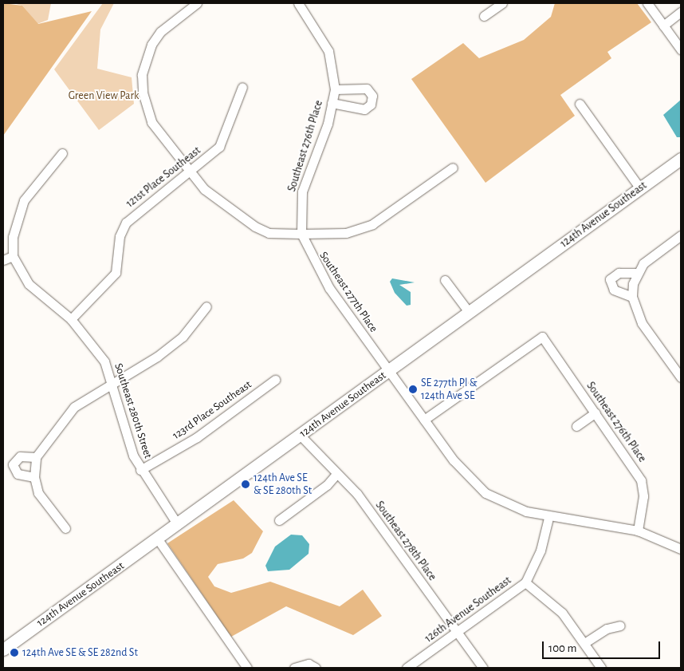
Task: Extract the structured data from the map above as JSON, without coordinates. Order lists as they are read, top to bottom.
{
  "streets": {
    "street": [
      "Southeast 276th Place",
      "121st Place Southeast",
      "124th Avenue Southeast",
      "Southeast 277th Place",
      "123rd Place Southeast",
      "Southeast 280th Street",
      "Southeast 278th Place",
      "126th Avenue Southeast"
    ]
  },
  "crossings": [
    ["Southeast 276th Place", "Southeast 277th Place"],
    ["121st Place Southeast", "Southeast 280th Street"],
    ["124th Avenue Southeast", "Southeast 277th Place"],
    ["124th Avenue Southeast", "Southeast 280th Street"],
    ["124th Avenue Southeast", "Southeast 278th Place"],
    ["Southeast 277th Place", "126th Avenue Southeast"],
    ["123rd Place Southeast", "Southeast 280th Street"],
    ["Southeast 278th Place", "126th Avenue Southeast"]
  ],
  "parks": ["Green View Park"],
  "places": ["SE 277th Pl & 124th Ave SE", "124th Ave SE & SE 280th St", "124th Ave SE & SE 282nd St"],
  "scale_bar": "100 m"
}
